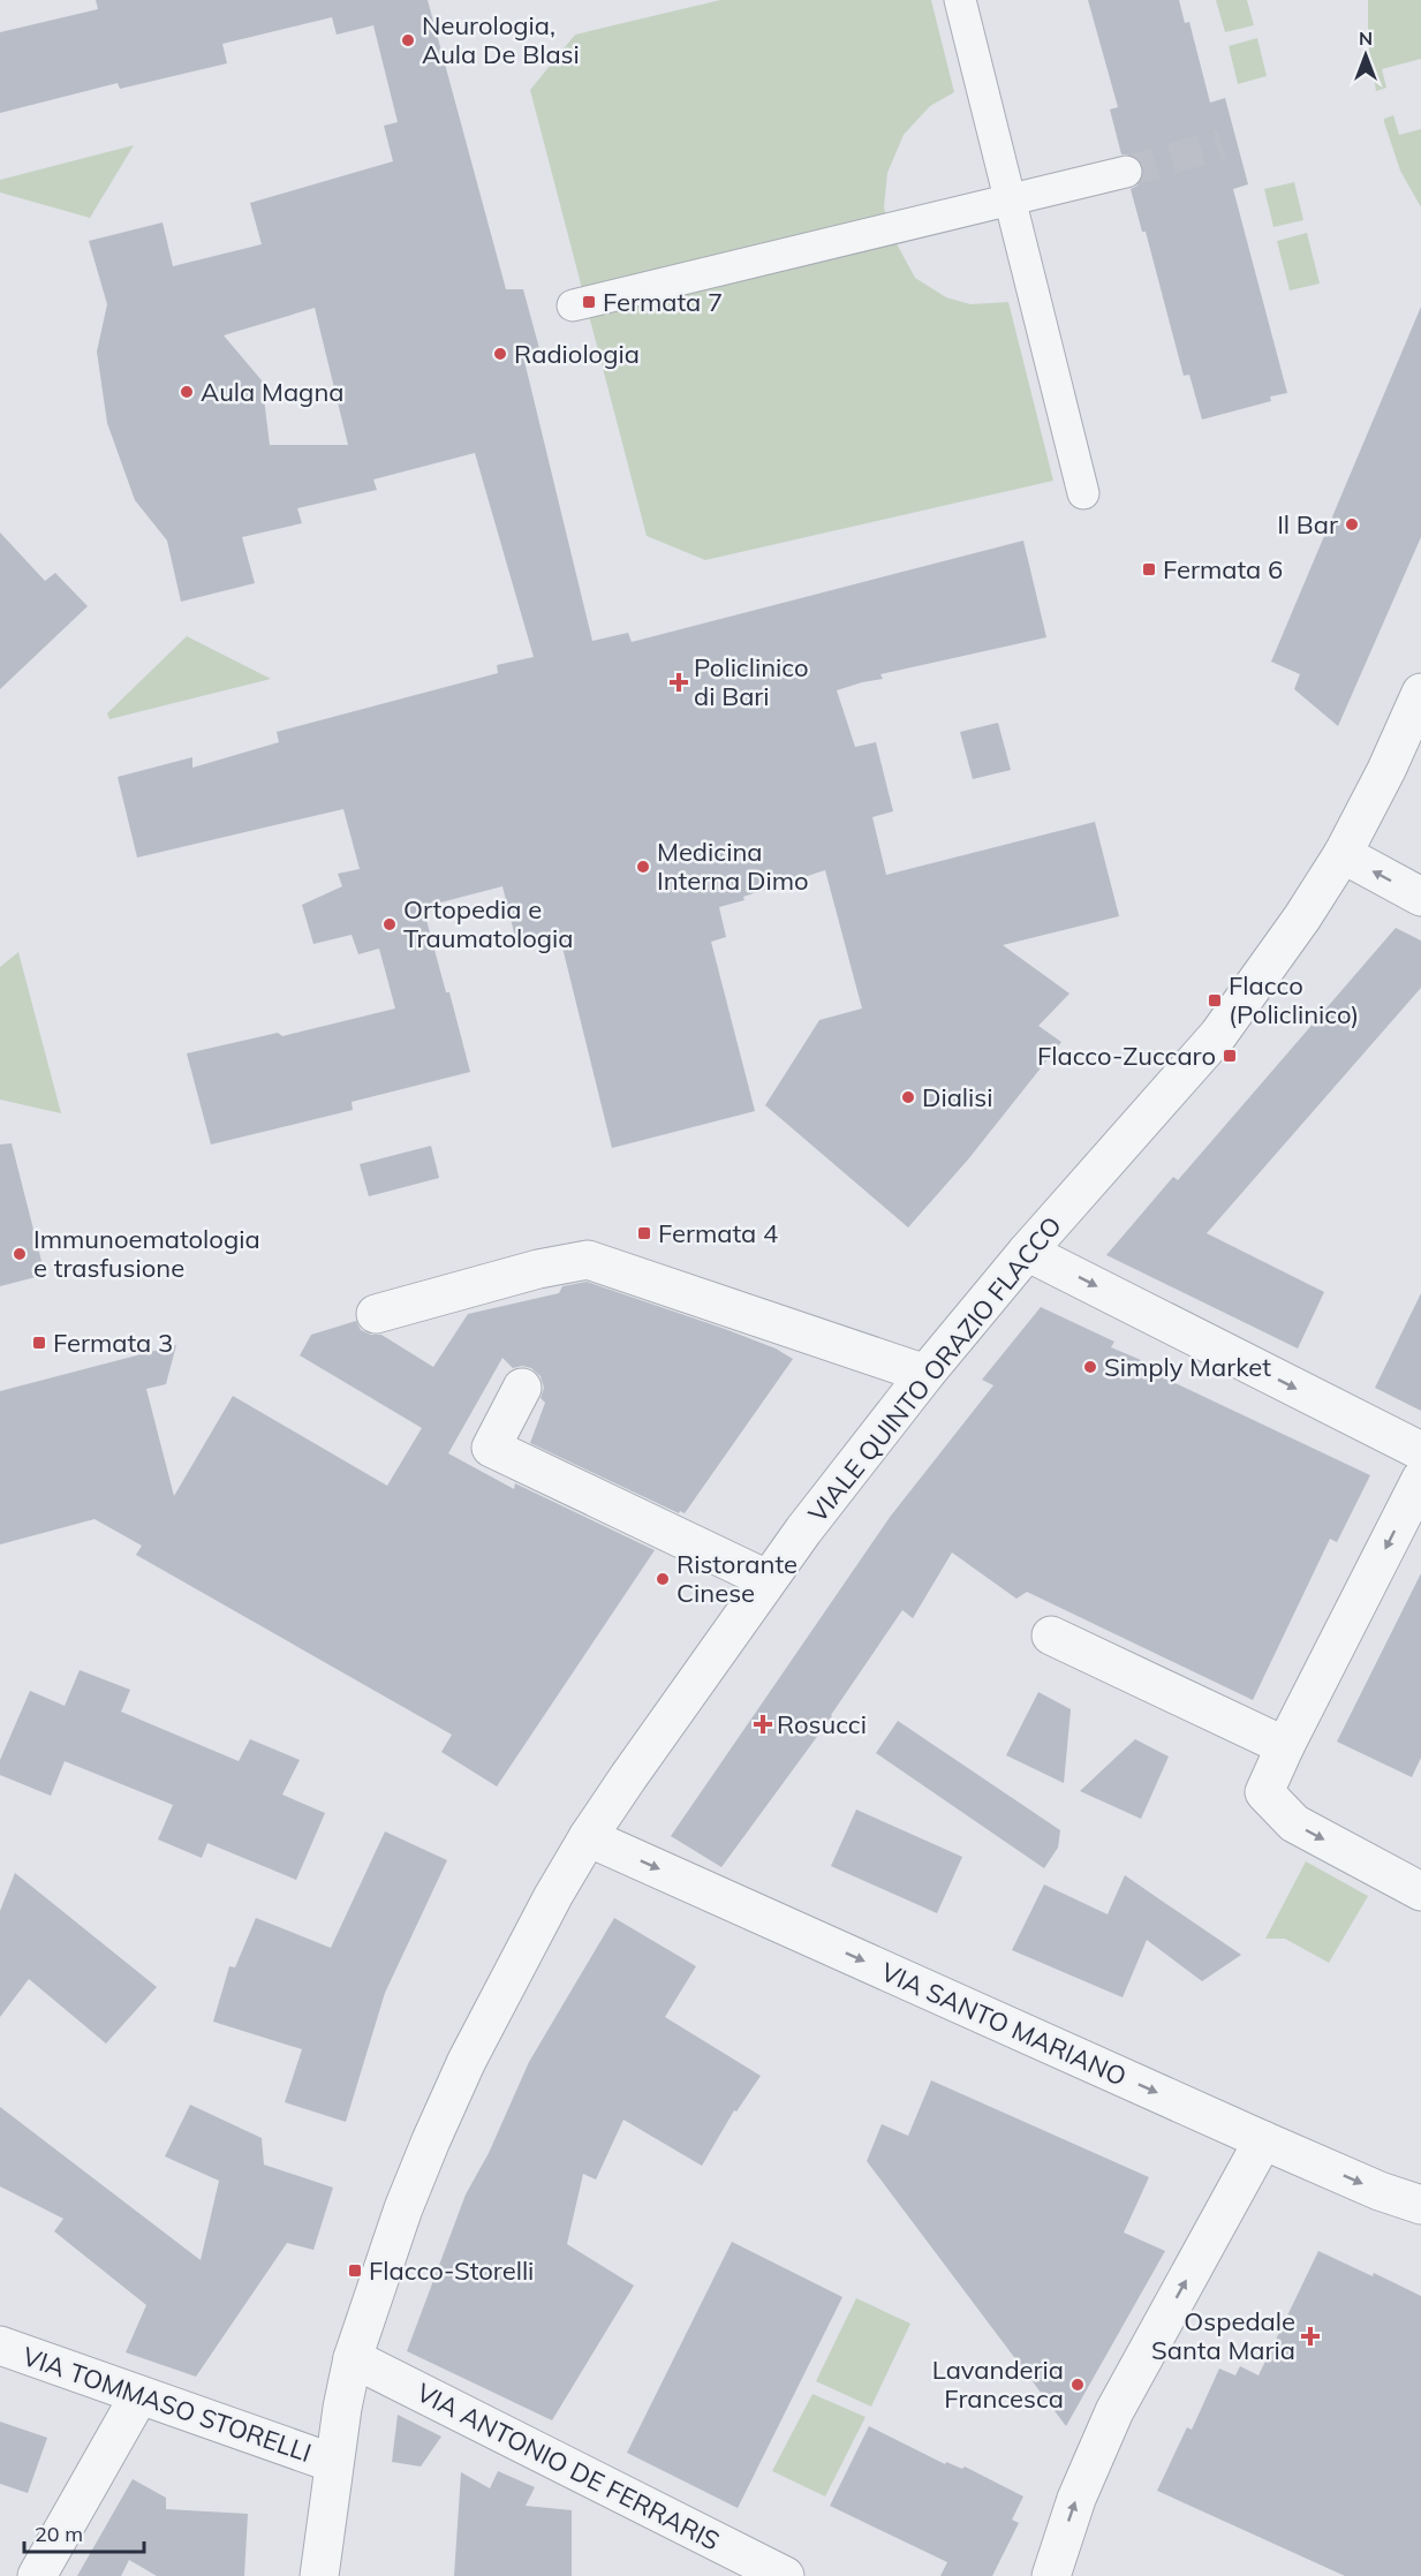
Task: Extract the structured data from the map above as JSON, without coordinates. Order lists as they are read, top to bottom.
{
  "streets": {
    "street": [
      "VIALE QUINTO ORAZIO FLACCO",
      "VIA SANTO MARIANO",
      "VIA TOMMASO STORELLI",
      "VIA ANTONIO DE FERRARIS"
    ]
  },
  "crossings": [
    ["VIALE QUINTO ORAZIO FLACCO", "VIA SANTO MARIANO"],
    ["VIALE QUINTO ORAZIO FLACCO", "VIA TOMMASO STORELLI"],
    ["VIALE QUINTO ORAZIO FLACCO", "VIA ANTONIO DE FERRARIS"]
  ],
  "one_way": ["VIA SANTO MARIANO"],
  "places": {
    "other": [
      "Neurologia, Aula De Blasi",
      "Radiologia",
      "Aula Magna",
      "Il Bar",
      "Medicina Interna Dimo",
      "Ortopedia e Traumatologia",
      "Dialisi",
      "Immunoematologia e trasfusione",
      "Simply Market",
      "Ristorante Cinese",
      "Lavanderia Francesca"
    ],
    "transit": [
      "Fermata 7",
      "Fermata 6",
      "Flacco (Policlinico)",
      "Flacco-Zuccaro",
      "Fermata 4",
      "Fermata 3",
      "Flacco-Storelli"
    ],
    "health": ["Policlinico di Bari", "Rosucci", "Ospedale Santa Maria"]
  },
  "scale_bar": "20 m",
  "north": "top"
}
